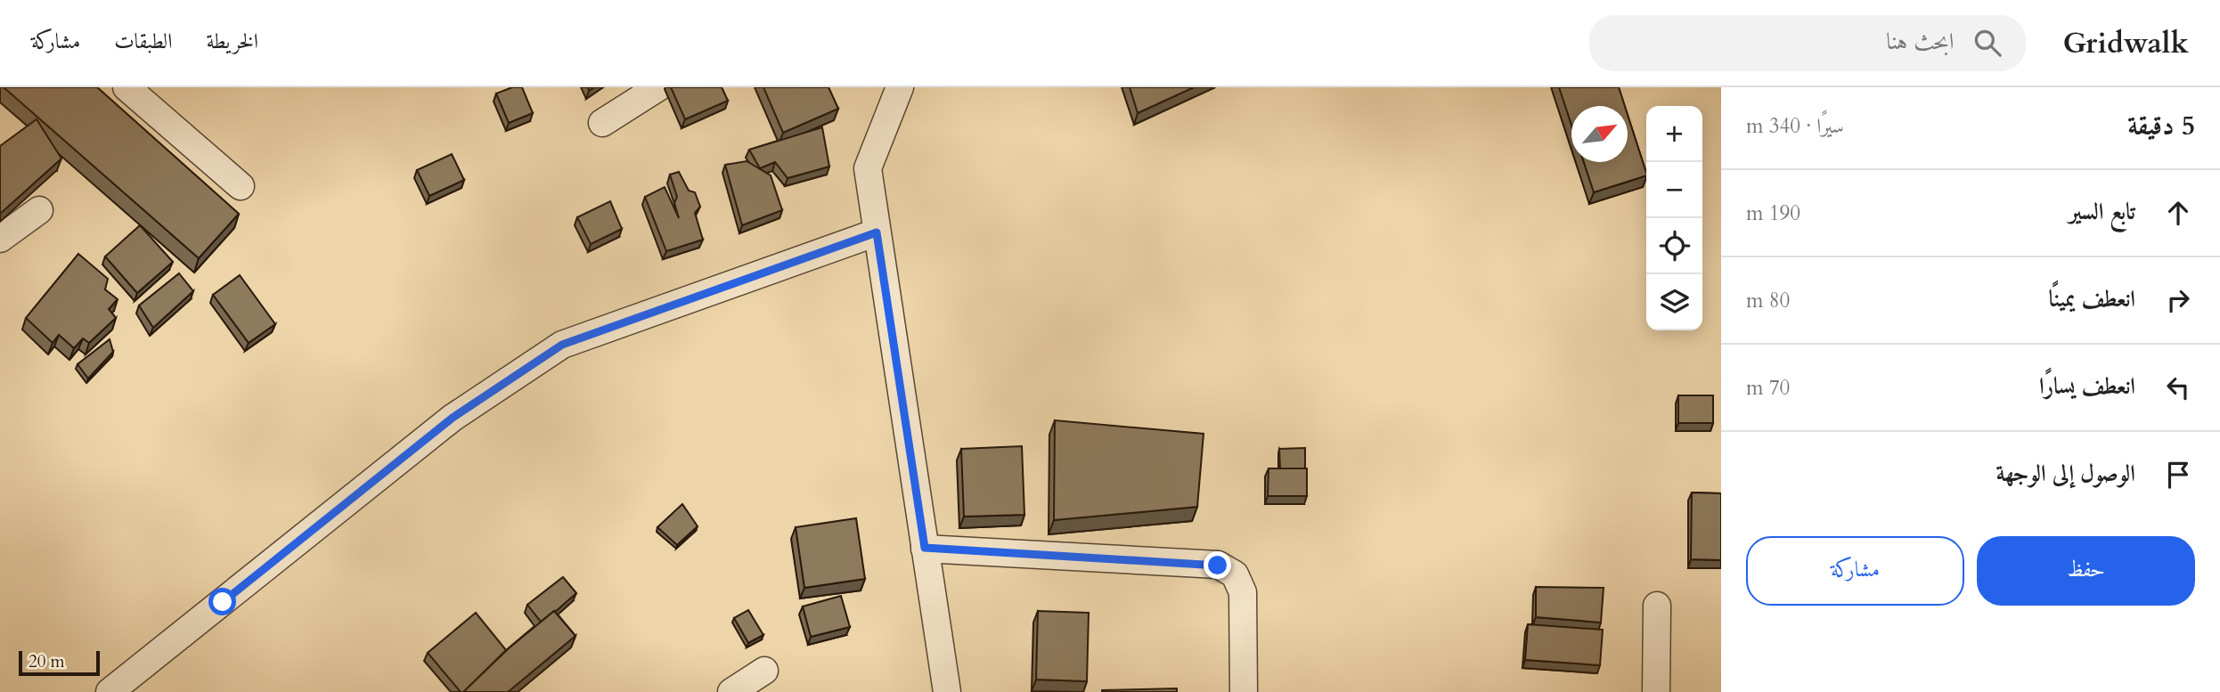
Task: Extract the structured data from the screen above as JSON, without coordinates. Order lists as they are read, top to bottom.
{
  "scale_bar": "20 m",
  "north": "top right",
  "page": {
    "header": "Gridwalk",
    "search": "ابحث هنا",
    "nav": ["الخريطة", "الطبقات", "مشاركة"],
    "heading": ["5 دقيقة", "سيرًا · 340 m"],
    "map_buttons": ["+", "−"],
    "list": [
      ["تابع السير", "190 m"],
      ["انعطف يمينًا", "80 m"],
      ["انعطف يسارًا", "70 m"],
      "الوصول إلى الوجهة"
    ],
    "buttons": ["حفظ", "مشاركة"],
    "scale": "20 m"
  }
}
